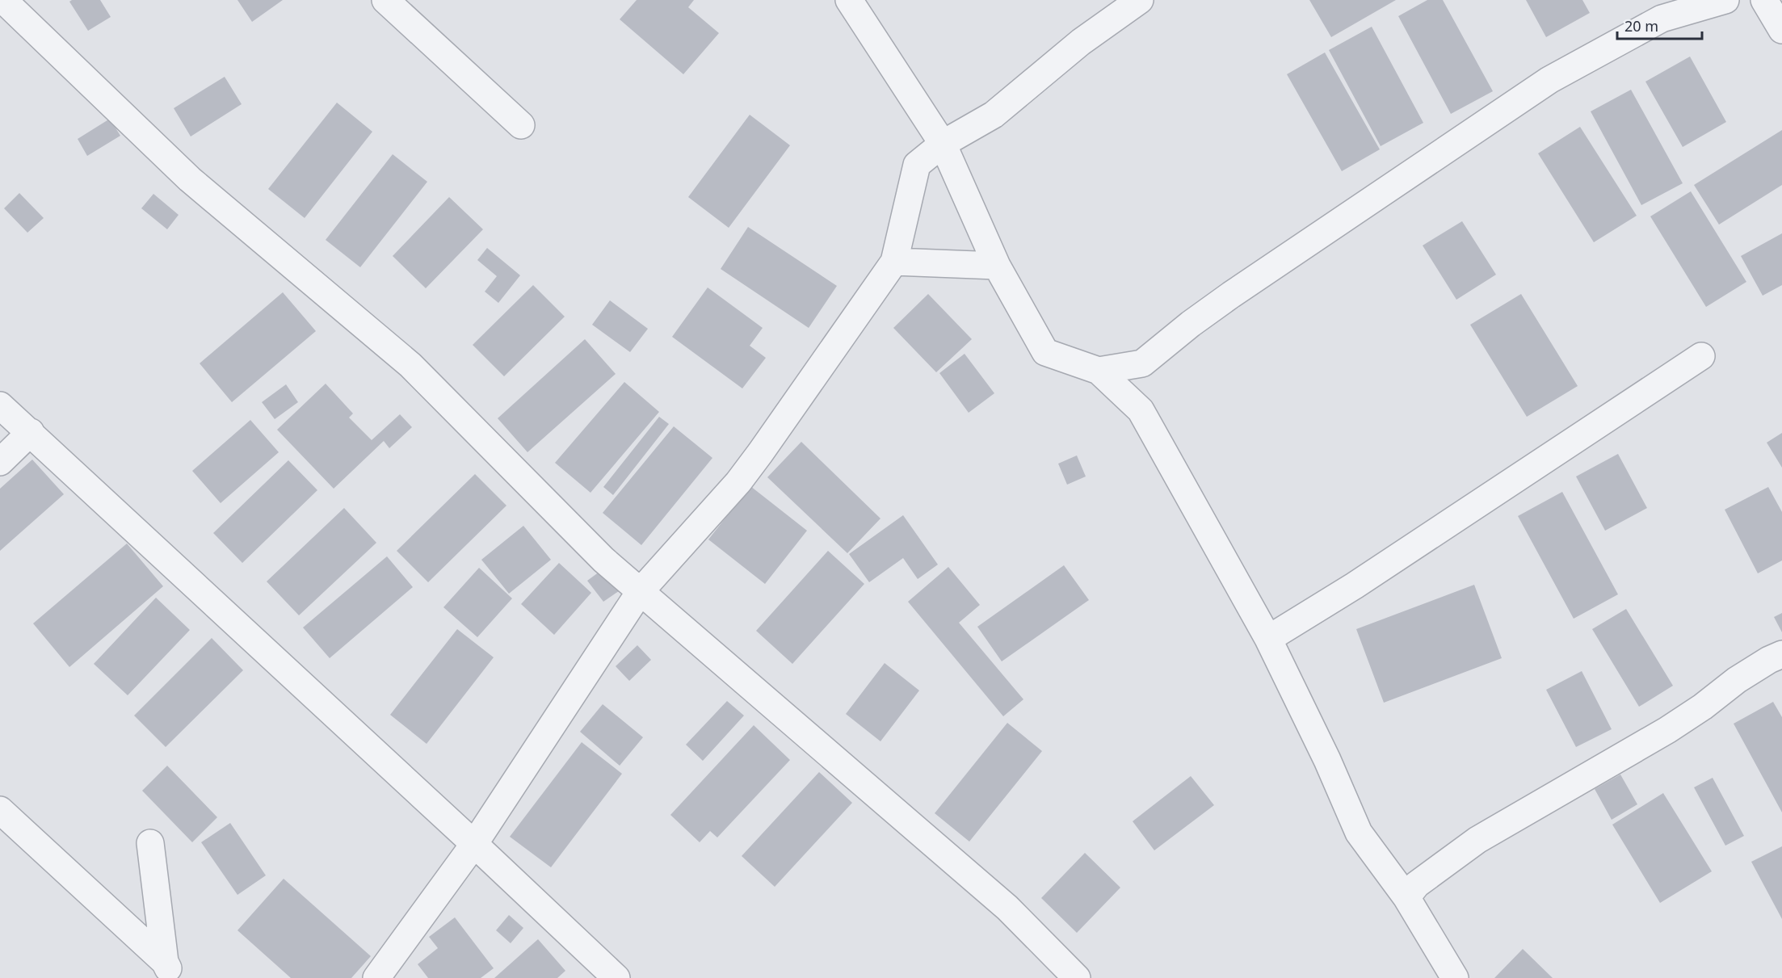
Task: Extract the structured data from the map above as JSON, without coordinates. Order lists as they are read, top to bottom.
{
  "scale_bar": "20 m"
}
